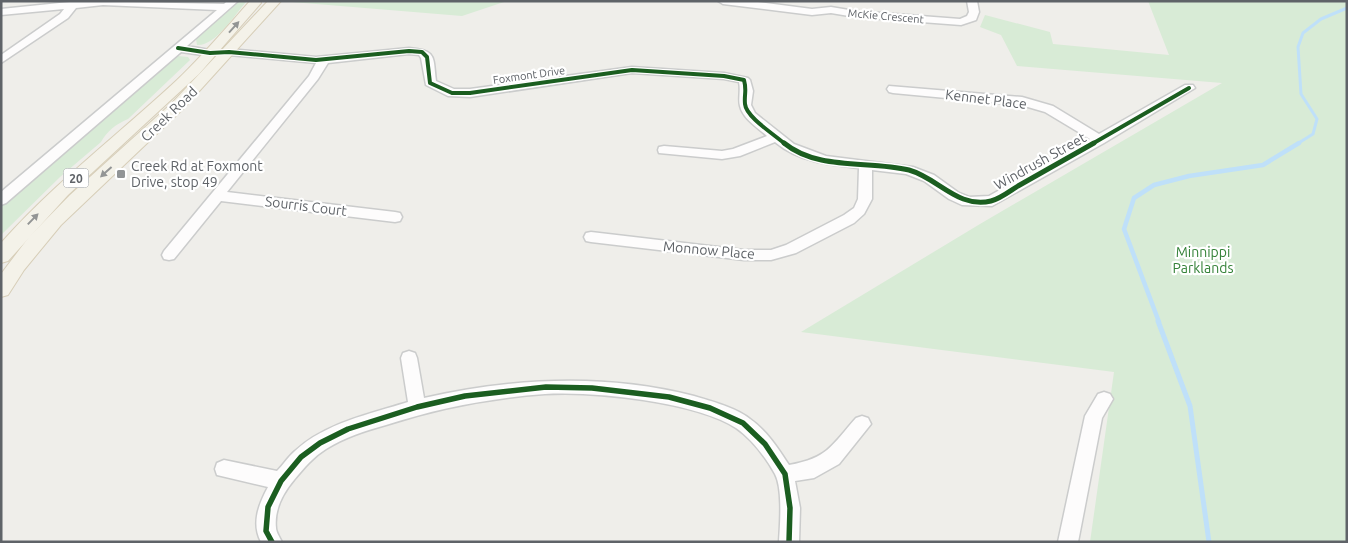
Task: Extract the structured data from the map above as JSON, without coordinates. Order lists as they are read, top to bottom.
{
  "streets": {
    "main road": ["Creek Road", "20"],
    "street": [
      "McKie Crescent",
      "Foxmont Drive",
      "Kennet Place",
      "Windrush Street",
      "Sourris Court",
      "Monnow Place"
    ]
  },
  "crossings": [
    ["Foxmont Drive", "Creek Road"],
    ["Foxmont Drive", "Windrush Street"],
    ["Foxmont Drive", "Monnow Place"],
    ["Kennet Place", "Windrush Street"],
    ["Windrush Street", "Monnow Place"]
  ],
  "parks": ["Minnippi Parklands"],
  "places": {
    "transit": ["Creek Rd at Foxmont Drive, stop 49"]
  }
}
